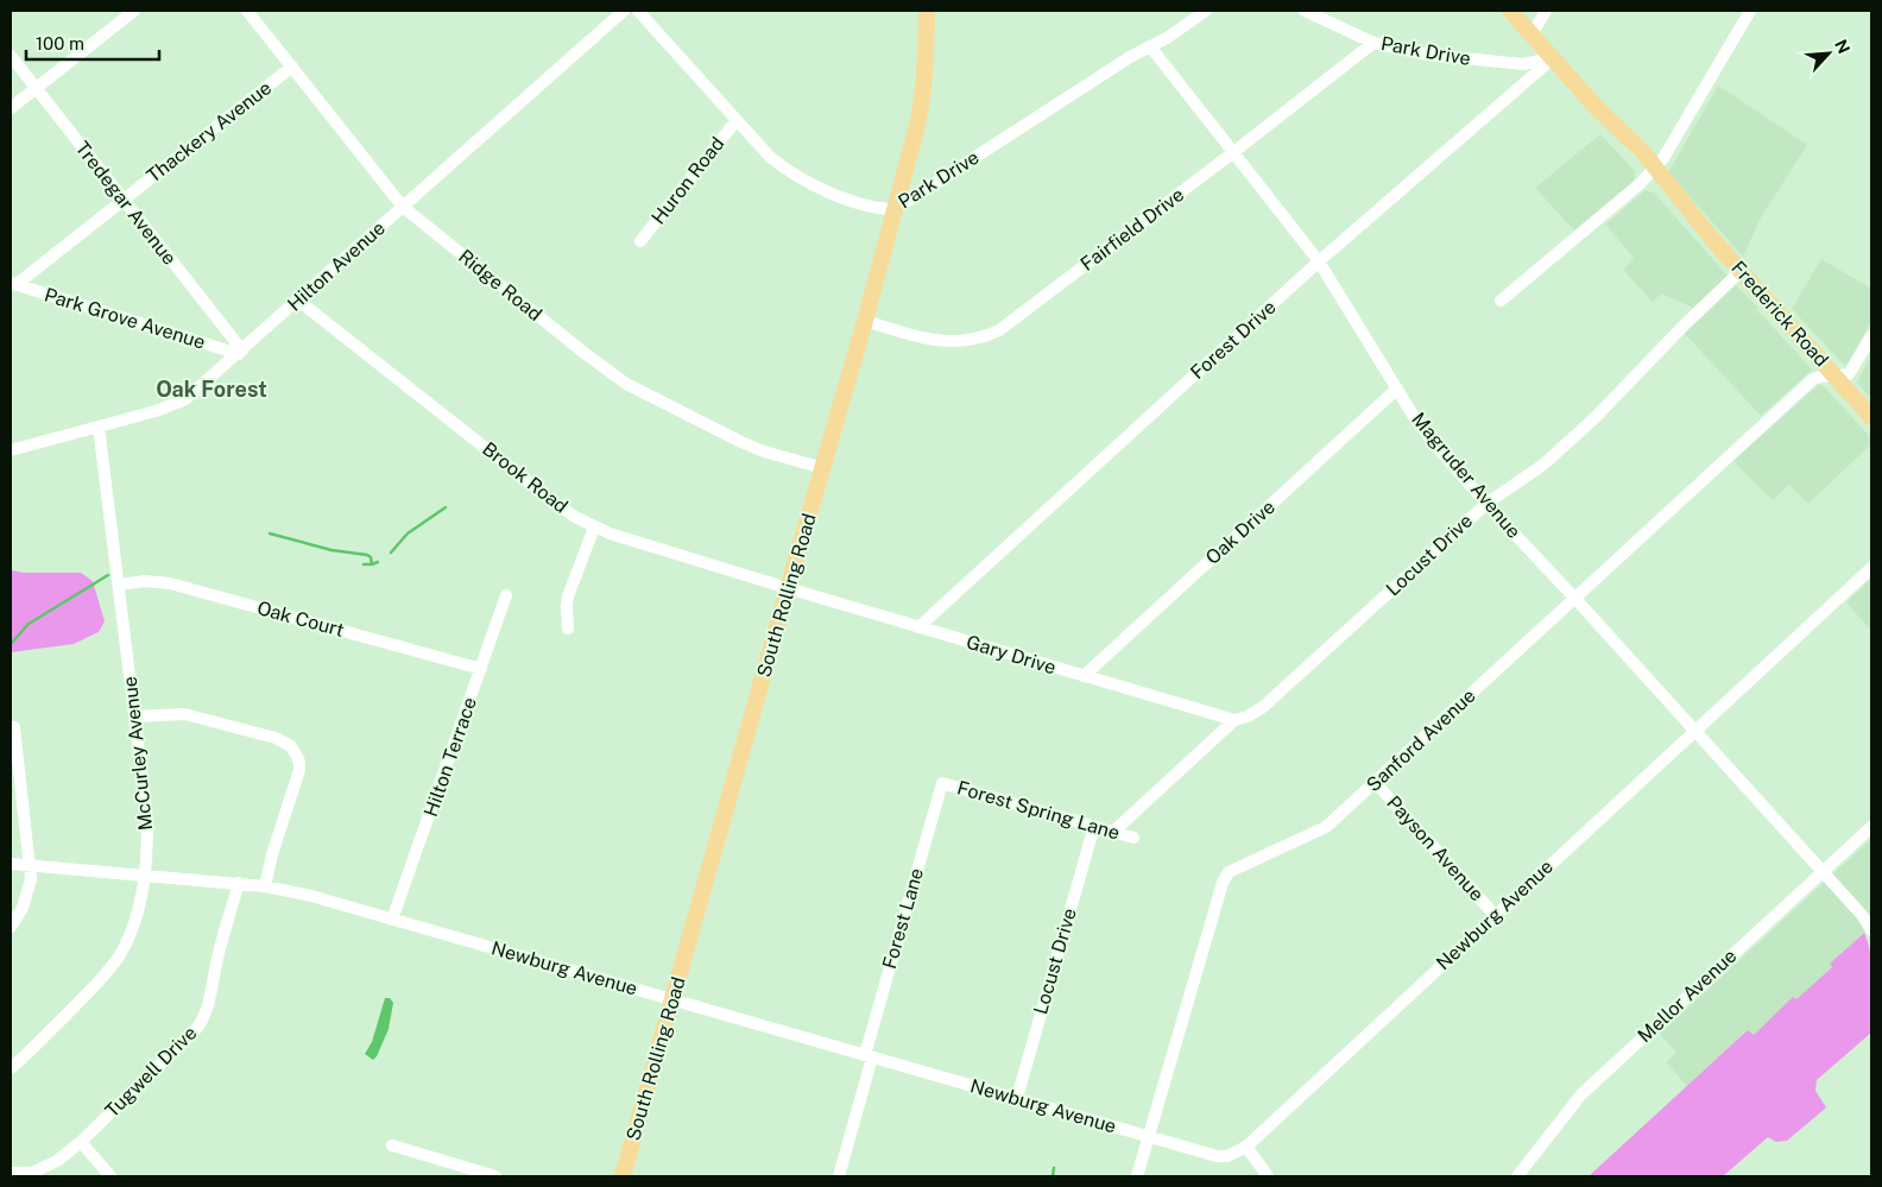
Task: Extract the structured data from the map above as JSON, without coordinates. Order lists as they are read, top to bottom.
{
  "streets": {
    "main road": ["Frederick Road", "South Rolling Road"],
    "street": [
      "Park Drive",
      "Thackery Avenue",
      "Huron Road",
      "Tredegar Avenue",
      "Fairfield Drive",
      "Hilton Avenue",
      "Ridge Road",
      "Park Grove Avenue",
      "Forest Drive",
      "Magruder Avenue",
      "Brook Road",
      "Oak Drive",
      "Locust Drive",
      "Oak Court",
      "Gary Drive",
      "Sanford Avenue",
      "McCurley Avenue",
      "Hilton Terrace",
      "Forest Spring Lane",
      "Payson Avenue",
      "Newburg Avenue",
      "Forest Lane",
      "Mellor Avenue",
      "Tugwell Drive"
    ]
  },
  "crossings": [
    ["Park Drive", "Huron Road"],
    ["Park Drive", "Fairfield Drive"],
    ["Park Drive", "Frederick Road"],
    ["Park Drive", "Forest Drive"],
    ["Park Drive", "Magruder Avenue"],
    ["Park Drive", "South Rolling Road"],
    ["Thackery Avenue", "Tredegar Avenue"],
    ["Thackery Avenue", "Ridge Road"],
    ["Thackery Avenue", "Park Grove Avenue"],
    ["Tredegar Avenue", "Hilton Avenue"],
    ["Tredegar Avenue", "Park Grove Avenue"],
    ["Fairfield Drive", "Magruder Avenue"],
    ["Fairfield Drive", "South Rolling Road"],
    ["Hilton Avenue", "Ridge Road"],
    ["Hilton Avenue", "Park Grove Avenue"],
    ["Hilton Avenue", "Brook Road"],
    ["Hilton Avenue", "McCurley Avenue"],
    ["Ridge Road", "South Rolling Road"],
    ["Frederick Road", "Forest Drive"],
    ["Frederick Road", "Locust Drive"],
    ["Frederick Road", "Sanford Avenue"],
    ["Forest Drive", "Magruder Avenue"],
    ["Forest Drive", "Gary Drive"],
    ["Magruder Avenue", "Oak Drive"],
    ["Magruder Avenue", "Locust Drive"],
    ["Magruder Avenue", "Sanford Avenue"],
    ["Magruder Avenue", "Newburg Avenue"],
    ["Magruder Avenue", "Mellor Avenue"],
    ["Brook Road", "South Rolling Road"],
    ["Brook Road", "Gary Drive"],
    ["Oak Drive", "Gary Drive"],
    ["Locust Drive", "Gary Drive"],
    ["Locust Drive", "Forest Spring Lane"],
    ["Locust Drive", "Newburg Avenue"],
    ["South Rolling Road", "Gary Drive"],
    ["South Rolling Road", "Newburg Avenue"],
    ["Oak Court", "McCurley Avenue"],
    ["Oak Court", "Hilton Terrace"],
    ["Sanford Avenue", "Payson Avenue"],
    ["Sanford Avenue", "Newburg Avenue"],
    ["McCurley Avenue", "Newburg Avenue"],
    ["Hilton Terrace", "Newburg Avenue"],
    ["Forest Spring Lane", "Forest Lane"],
    ["Payson Avenue", "Newburg Avenue"],
    ["Newburg Avenue", "Forest Lane"],
    ["Newburg Avenue", "Tugwell Drive"]
  ],
  "districts": ["Oak Forest"],
  "scale_bar": "100 m",
  "north": "top right"
}
